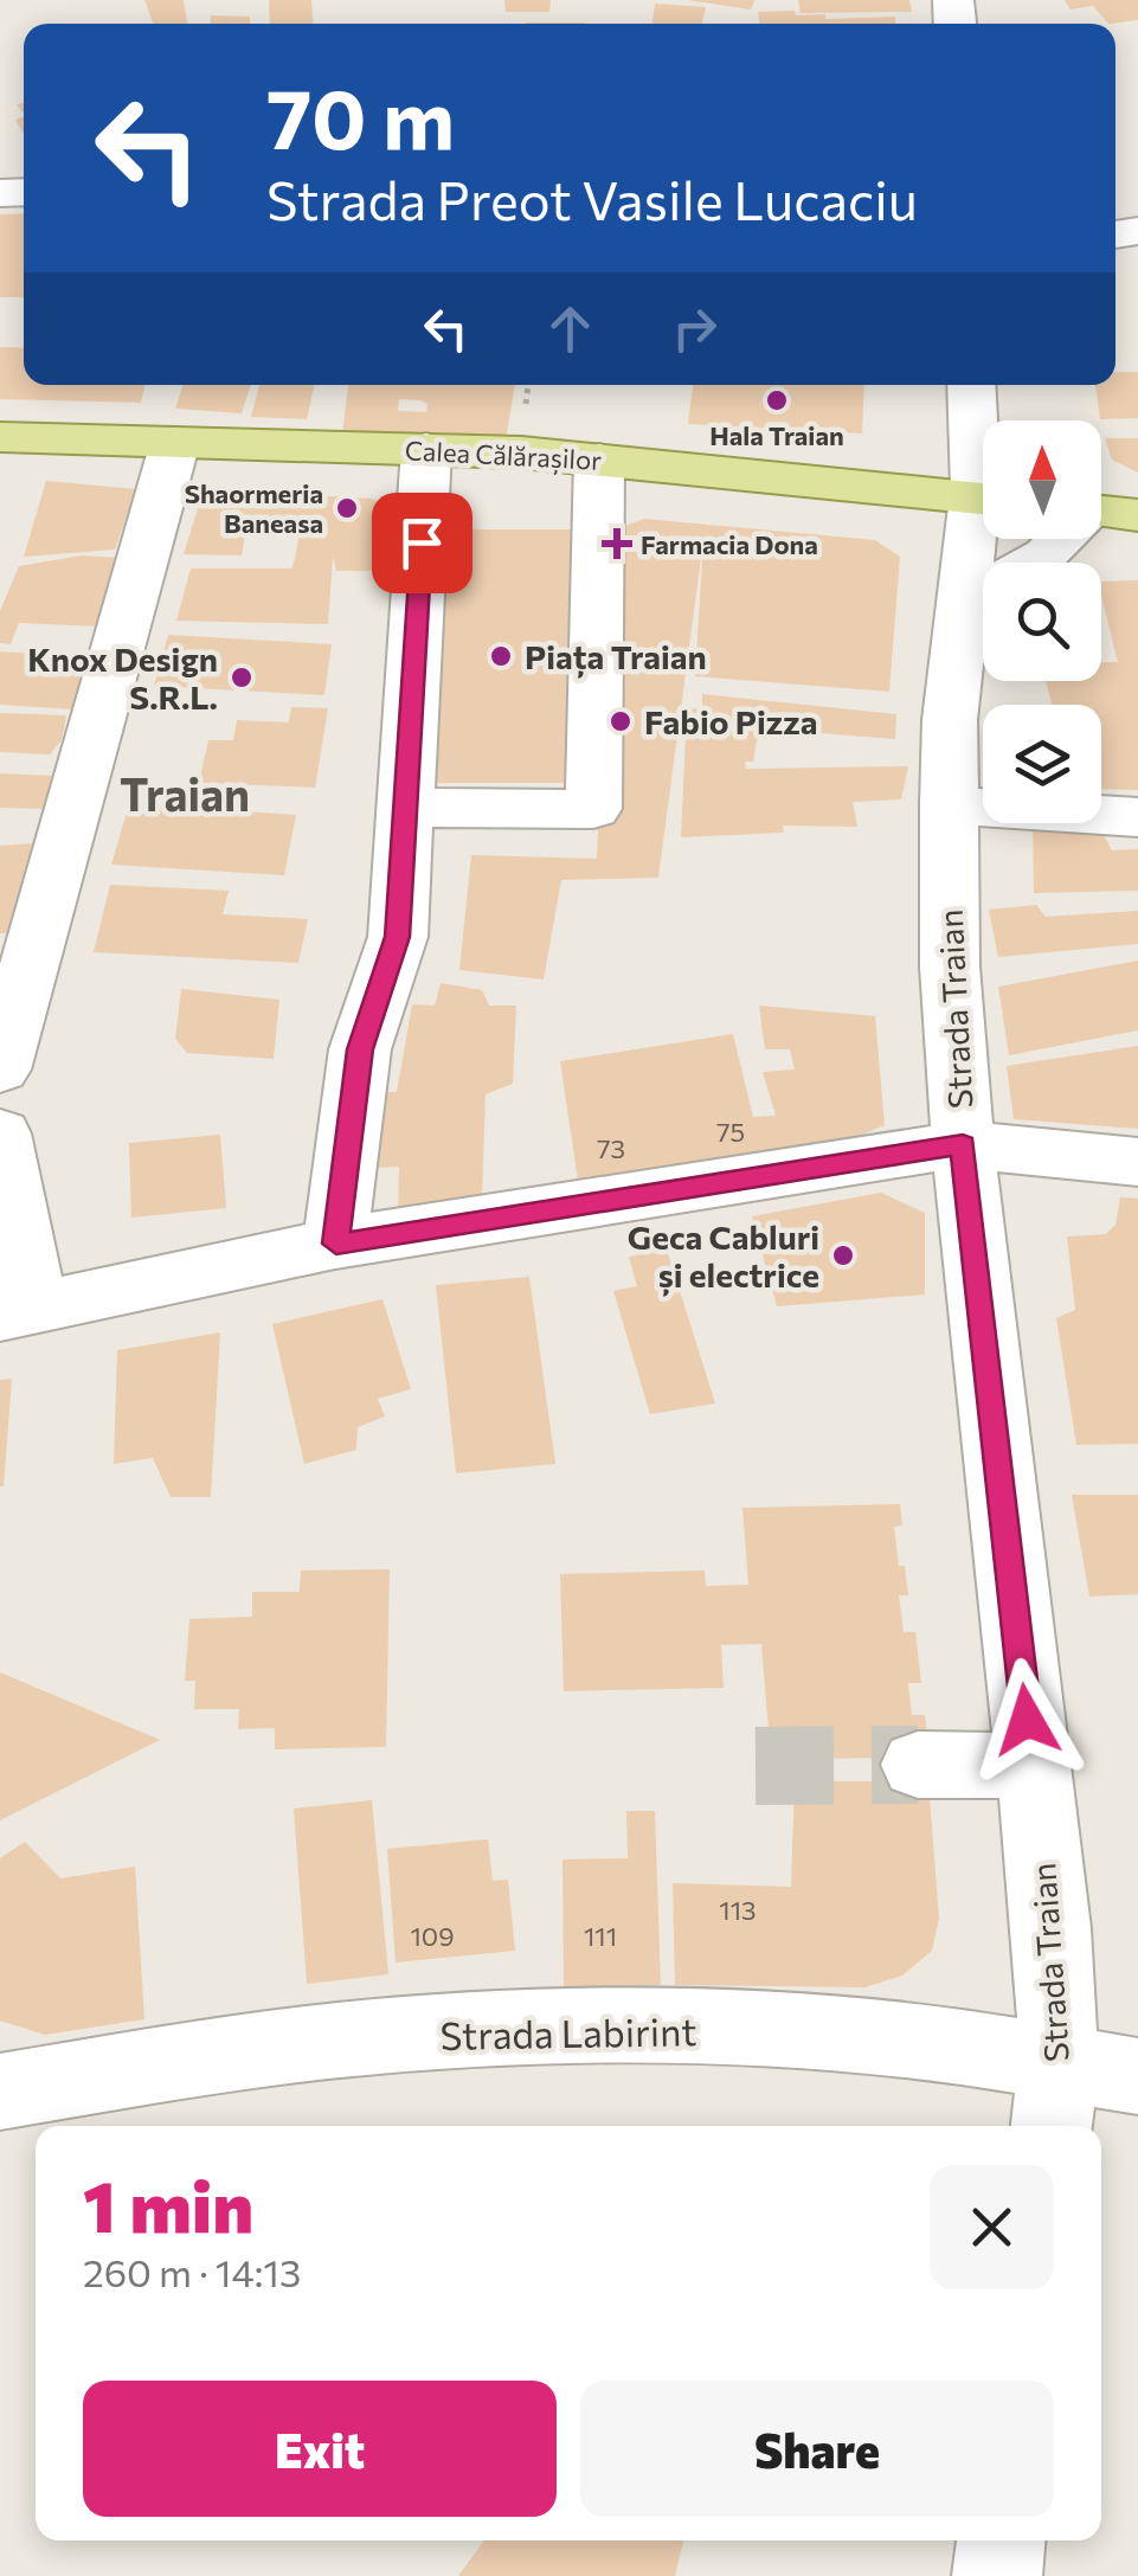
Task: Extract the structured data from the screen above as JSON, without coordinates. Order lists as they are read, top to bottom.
{
  "streets": {
    "main road": ["Calea Călărașilor"],
    "street": ["Strada Traian", "Strada Labirint"]
  },
  "crossings": [
    ["Strada Traian", "Strada Labirint"]
  ],
  "districts": ["Traian"],
  "places": {
    "other": [
      "Hala Traian",
      "Shaormeria Baneasa",
      "Piața Traian",
      "Knox Design S.R.L.",
      "Fabio Pizza",
      "Geca Cabluri și electrice"
    ],
    "health": ["Farmacia Dona"]
  },
  "house_numbers": [
    "75",
    "73",
    "113",
    "109",
    "111"
  ],
  "north": "top",
  "page": {
    "turn": ["70 m", "Strada Preot Vasile Lucaciu"],
    "heading": ["1 min", "260 m · 14:13"],
    "buttons": ["Exit", "Share"]
  }
}
